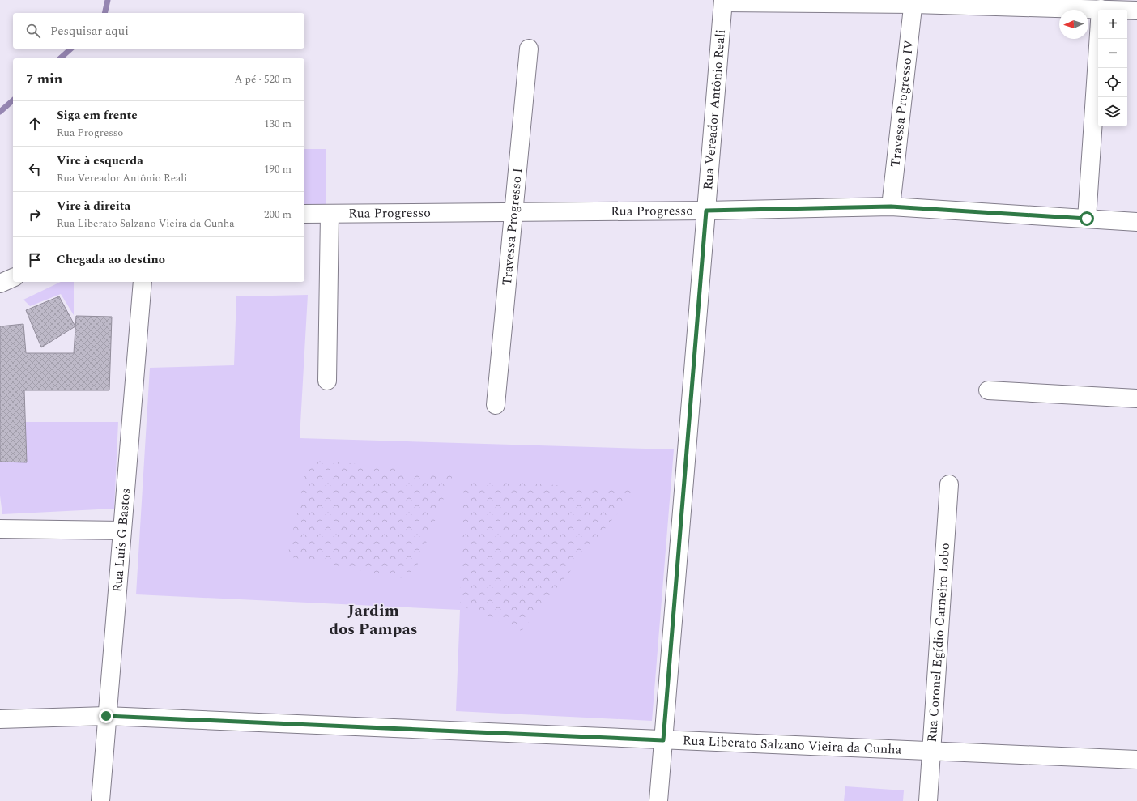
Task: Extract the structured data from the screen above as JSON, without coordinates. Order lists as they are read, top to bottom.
{
  "streets": {
    "street": [
      "Travessa Progresso IV",
      "Rua Vereador Antônio Reali",
      "Rua Progresso",
      "Travessa Progresso I",
      "Rua Luís G Bastos",
      "Rua Coronel Egídio Carneiro Lobo",
      "Rua Liberato Salzano Vieira da Cunha"
    ]
  },
  "crossings": [
    ["Travessa Progresso IV", "Rua Progresso"],
    ["Rua Vereador Antônio Reali", "Rua Progresso"],
    ["Rua Vereador Antônio Reali", "Rua Liberato Salzano Vieira da Cunha"],
    ["Rua Progresso", "Travessa Progresso I"],
    ["Rua Luís G Bastos", "Rua Liberato Salzano Vieira da Cunha"],
    ["Rua Coronel Egídio Carneiro Lobo", "Rua Liberato Salzano Vieira da Cunha"]
  ],
  "districts": ["Jardim dos Pampas"],
  "north": "left",
  "page": {
    "map_buttons": ["+", "−"],
    "search": "Pesquisar aqui",
    "heading": ["7 min", "A pé · 520 m"],
    "list": [
      ["Siga em frente", "Rua Progresso", "130 m"],
      ["Vire à esquerda", "Rua Vereador Antônio Reali", "190 m"],
      ["Vire à direita", "Rua Liberato Salzano Vieira da Cunha", "200 m"],
      "Chegada ao destino"
    ]
  }
}
